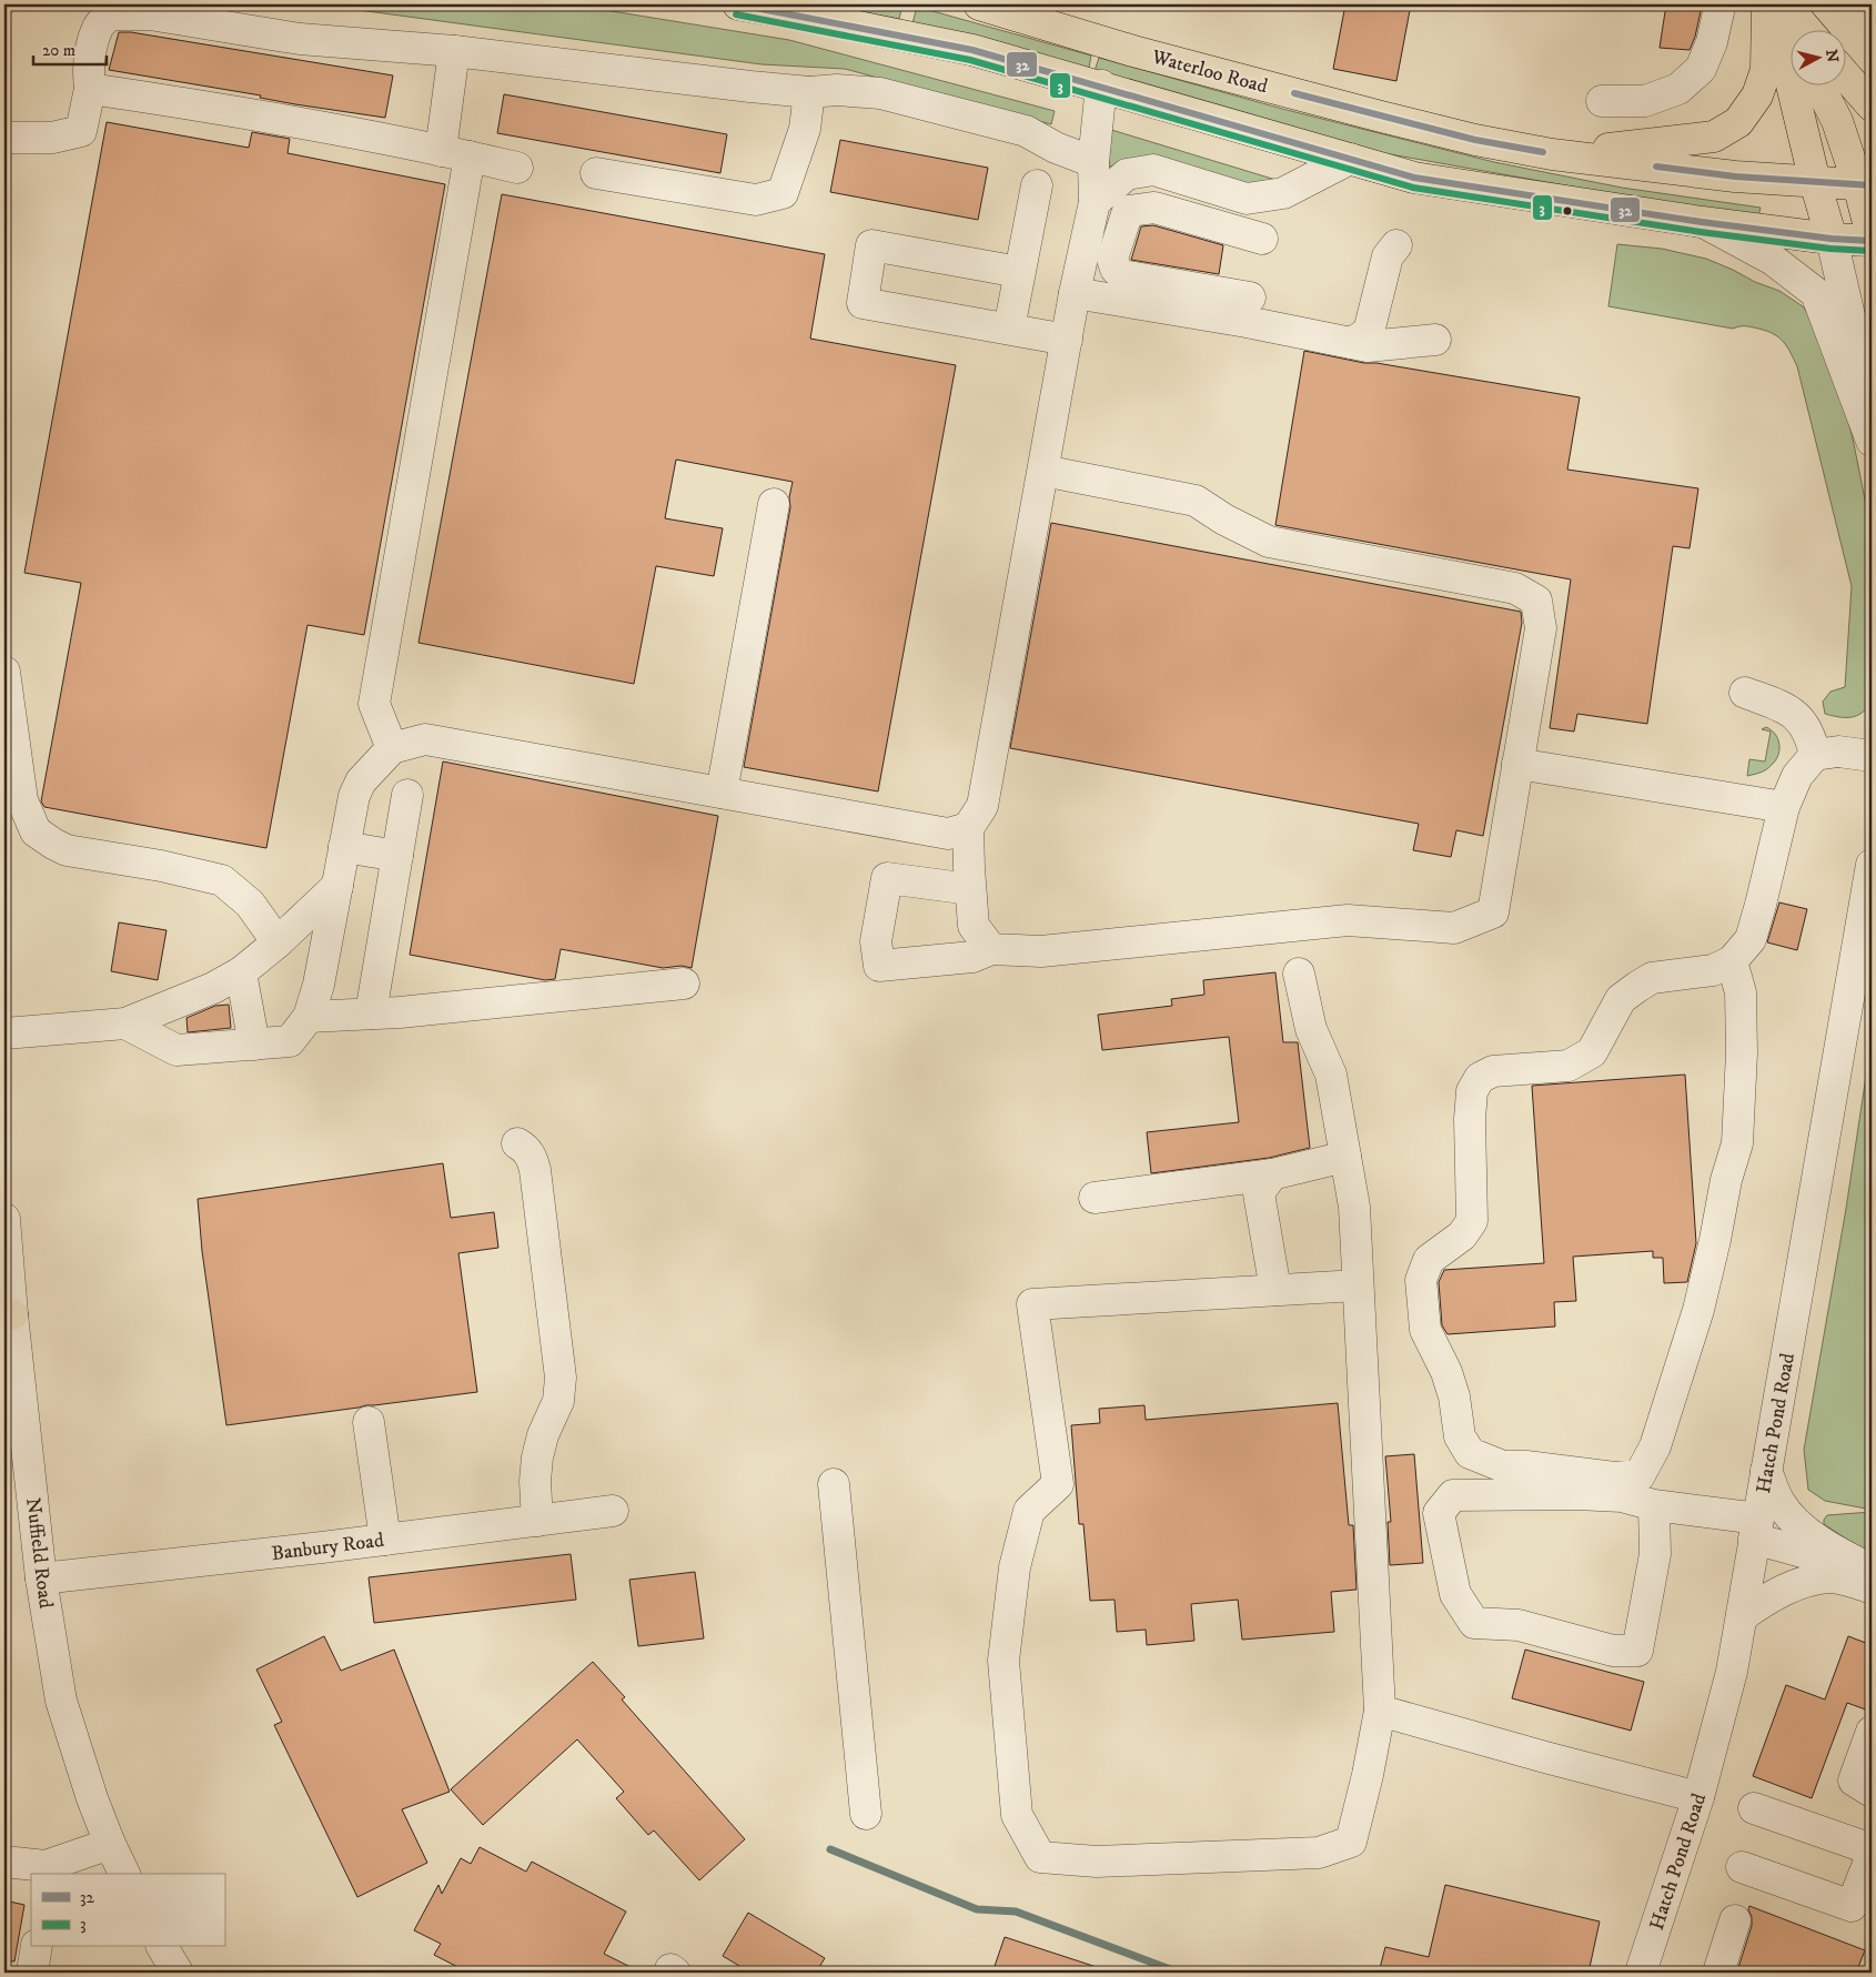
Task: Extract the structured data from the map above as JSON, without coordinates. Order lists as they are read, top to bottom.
{
  "streets": {
    "main road": ["Waterloo Road"],
    "street": ["Hatch Pond Road", "Banbury Road", "Nuffield Road"]
  },
  "crossings": [
    ["Banbury Road", "Nuffield Road"]
  ],
  "lines": ["transit line 32", "transit line 3"],
  "legend": ["32", "3"],
  "scale_bar": "20 m",
  "north": "right"
}
